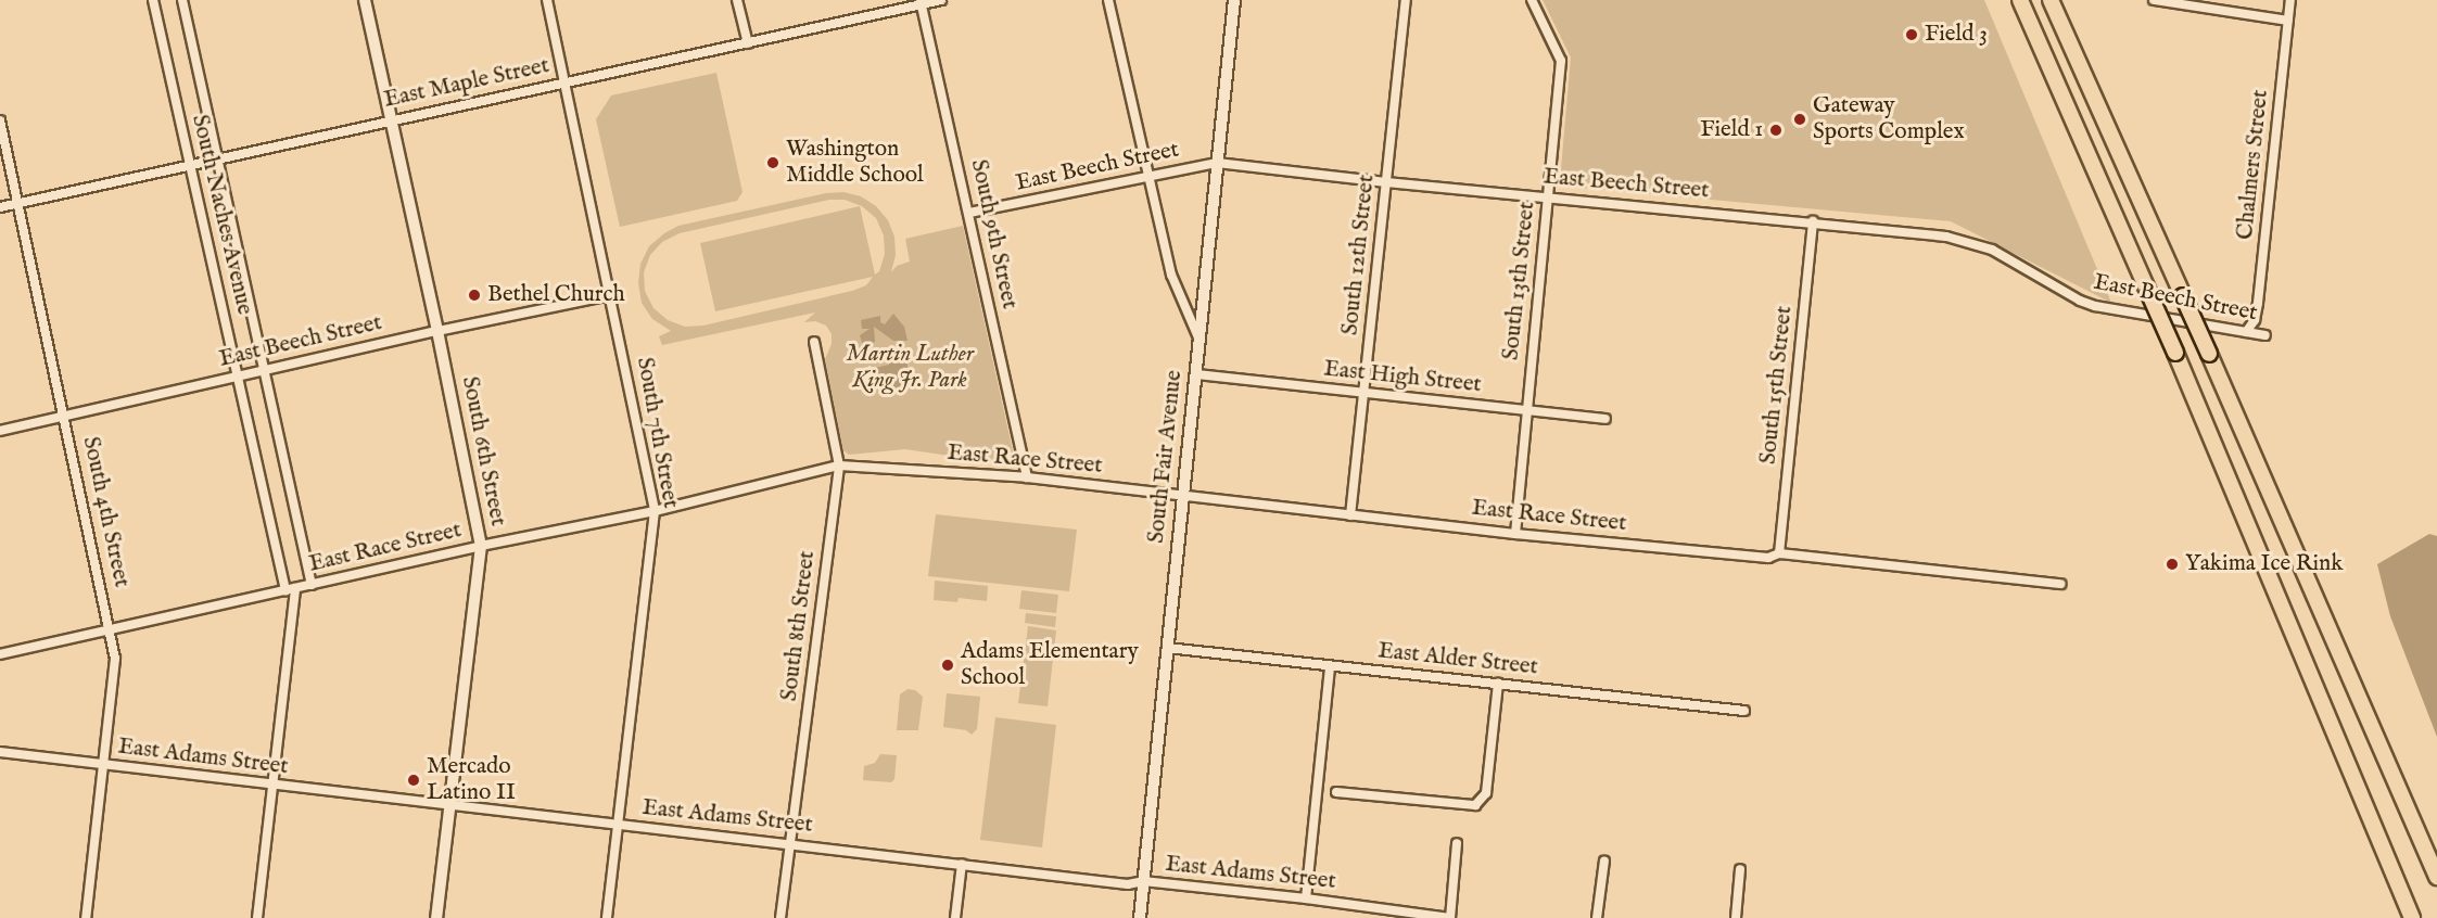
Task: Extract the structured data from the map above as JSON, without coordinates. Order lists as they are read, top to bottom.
{
  "streets": {
    "street": [
      "East Maple Street",
      "Chalmers Street",
      "East Beech Street",
      "South Naches Avenue",
      "South 9th Street",
      "South 12th Street",
      "South 13th Street",
      "East High Street",
      "South 15th Street",
      "South 7th Street",
      "South 6th Street",
      "South Fair Avenue",
      "East Race Street",
      "South 4th Street",
      "South 8th Street",
      "East Alder Street",
      "East Adams Street"
    ]
  },
  "crossings": [
    ["East Maple Street", "South Naches Avenue"],
    ["East Maple Street", "South 9th Street"],
    ["East Maple Street", "South 7th Street"],
    ["East Maple Street", "South 6th Street"],
    ["East Maple Street", "South 4th Street"],
    ["Chalmers Street", "East Beech Street"],
    ["East Beech Street", "South Naches Avenue"],
    ["East Beech Street", "South 9th Street"],
    ["East Beech Street", "South 12th Street"],
    ["East Beech Street", "South 13th Street"],
    ["East Beech Street", "South 15th Street"],
    ["East Beech Street", "South 7th Street"],
    ["East Beech Street", "South 6th Street"],
    ["East Beech Street", "South Fair Avenue"],
    ["East Beech Street", "South 4th Street"],
    ["South Naches Avenue", "East Race Street"],
    ["South 9th Street", "East Race Street"],
    ["South 12th Street", "East High Street"],
    ["South 12th Street", "East Race Street"],
    ["South 13th Street", "East High Street"],
    ["South 13th Street", "East Race Street"],
    ["East High Street", "South Fair Avenue"],
    ["South 15th Street", "East Race Street"],
    ["South 7th Street", "East Race Street"],
    ["South 7th Street", "East Adams Street"],
    ["South 6th Street", "East Race Street"],
    ["South 6th Street", "East Adams Street"],
    ["South Fair Avenue", "East Race Street"],
    ["South Fair Avenue", "East Alder Street"],
    ["South Fair Avenue", "East Adams Street"],
    ["East Race Street", "South 4th Street"],
    ["East Race Street", "South 8th Street"],
    ["South 4th Street", "East Adams Street"],
    ["South 8th Street", "East Adams Street"]
  ],
  "parks": ["Martin Luther King Jr. Park"],
  "places": [
    "Field 3",
    "Gateway Sports Complex",
    "Field 1",
    "Washington Middle School",
    "Bethel Church",
    "Yakima Ice Rink",
    "Adams Elementary School",
    "Mercado Latino II"
  ]
}
